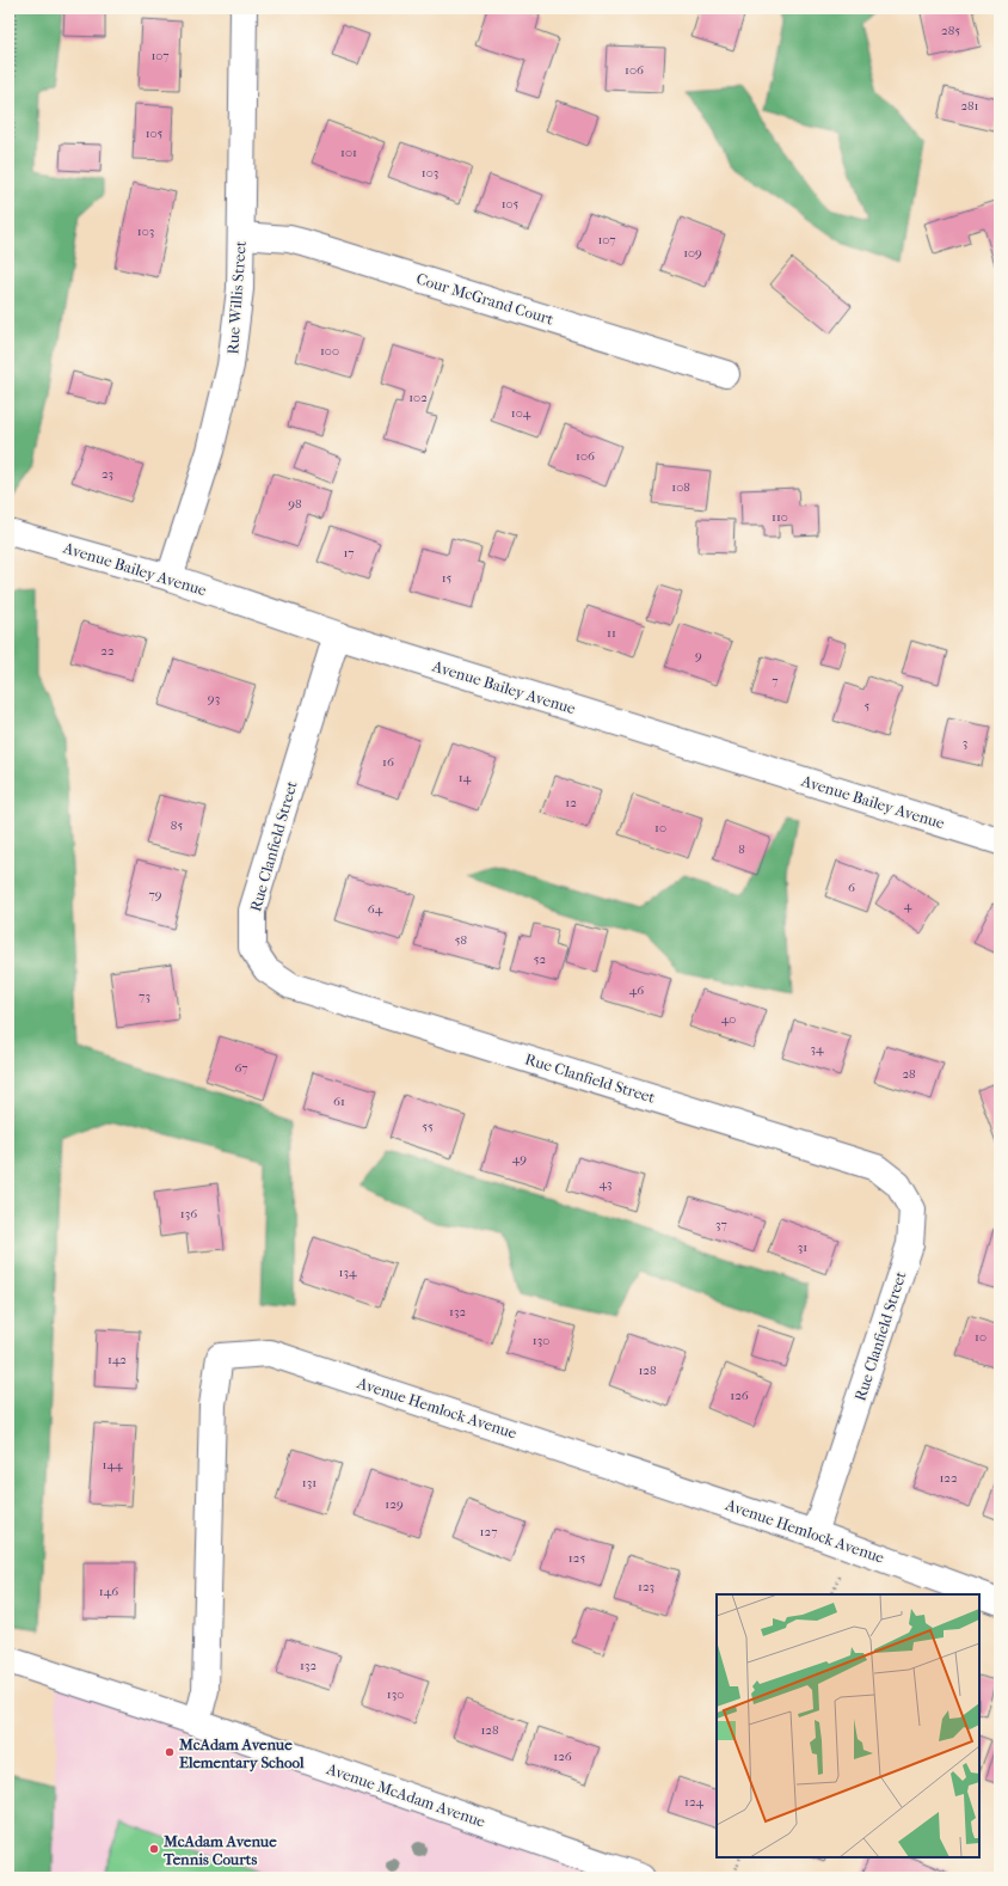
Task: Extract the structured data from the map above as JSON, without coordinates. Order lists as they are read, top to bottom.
{
  "streets": {
    "street": [
      "Rue Willis Street",
      "Cour McGrand Court",
      "Avenue Bailey Avenue",
      "Rue Clanfield Street",
      "Avenue Hemlock Avenue",
      "Avenue McAdam Avenue"
    ]
  },
  "crossings": [
    ["Rue Willis Street", "Cour McGrand Court"],
    ["Rue Willis Street", "Avenue Bailey Avenue"],
    ["Avenue Bailey Avenue", "Rue Clanfield Street"],
    ["Rue Clanfield Street", "Avenue Hemlock Avenue"],
    ["Avenue Hemlock Avenue", "Avenue McAdam Avenue"]
  ],
  "places": ["McAdam Avenue Elementary School", "McAdam Avenue Tennis Courts"],
  "house_numbers": [
    "285",
    "107",
    "106",
    "281",
    "105",
    "101",
    "103",
    "105",
    "103",
    "107",
    "109",
    "100",
    "102",
    "104",
    "106",
    "23",
    "108",
    "98",
    "110",
    "17",
    "15",
    "11",
    "22",
    "9",
    "7",
    "93",
    "5",
    "3",
    "16",
    "14",
    "12",
    "85",
    "10",
    "8",
    "6",
    "79",
    "4",
    "64",
    "58",
    "52",
    "46",
    "73",
    "40",
    "34",
    "67",
    "28",
    "61",
    "55",
    "49",
    "43",
    "136",
    "37",
    "31",
    "134",
    "132",
    "10",
    "130",
    "142",
    "128",
    "126",
    "144",
    "122",
    "131",
    "129",
    "127",
    "125",
    "123",
    "146",
    "132",
    "130",
    "128",
    "126",
    "124"
  ]
}
